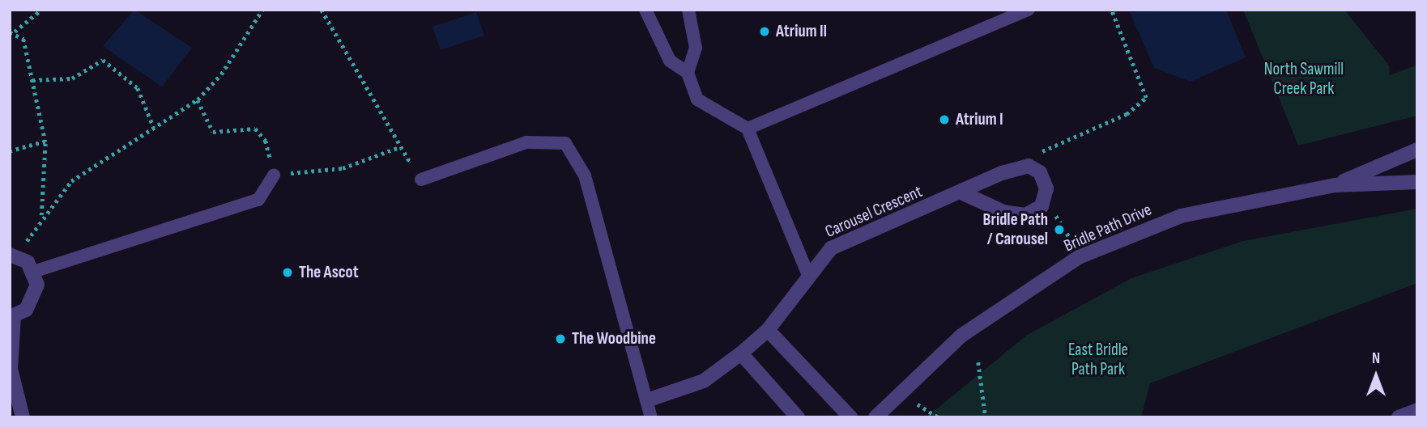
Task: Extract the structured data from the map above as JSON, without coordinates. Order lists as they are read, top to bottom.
{
  "streets": {
    "street": ["Carousel Crescent", "Bridle Path Drive"]
  },
  "parks": ["North Sawmill Creek Park", "East Bridle Path Park"],
  "places": [
    "Atrium II",
    "Atrium I",
    "Bridle Path / Carousel",
    "The Ascot",
    "The Woodbine"
  ],
  "north": "top"
}
